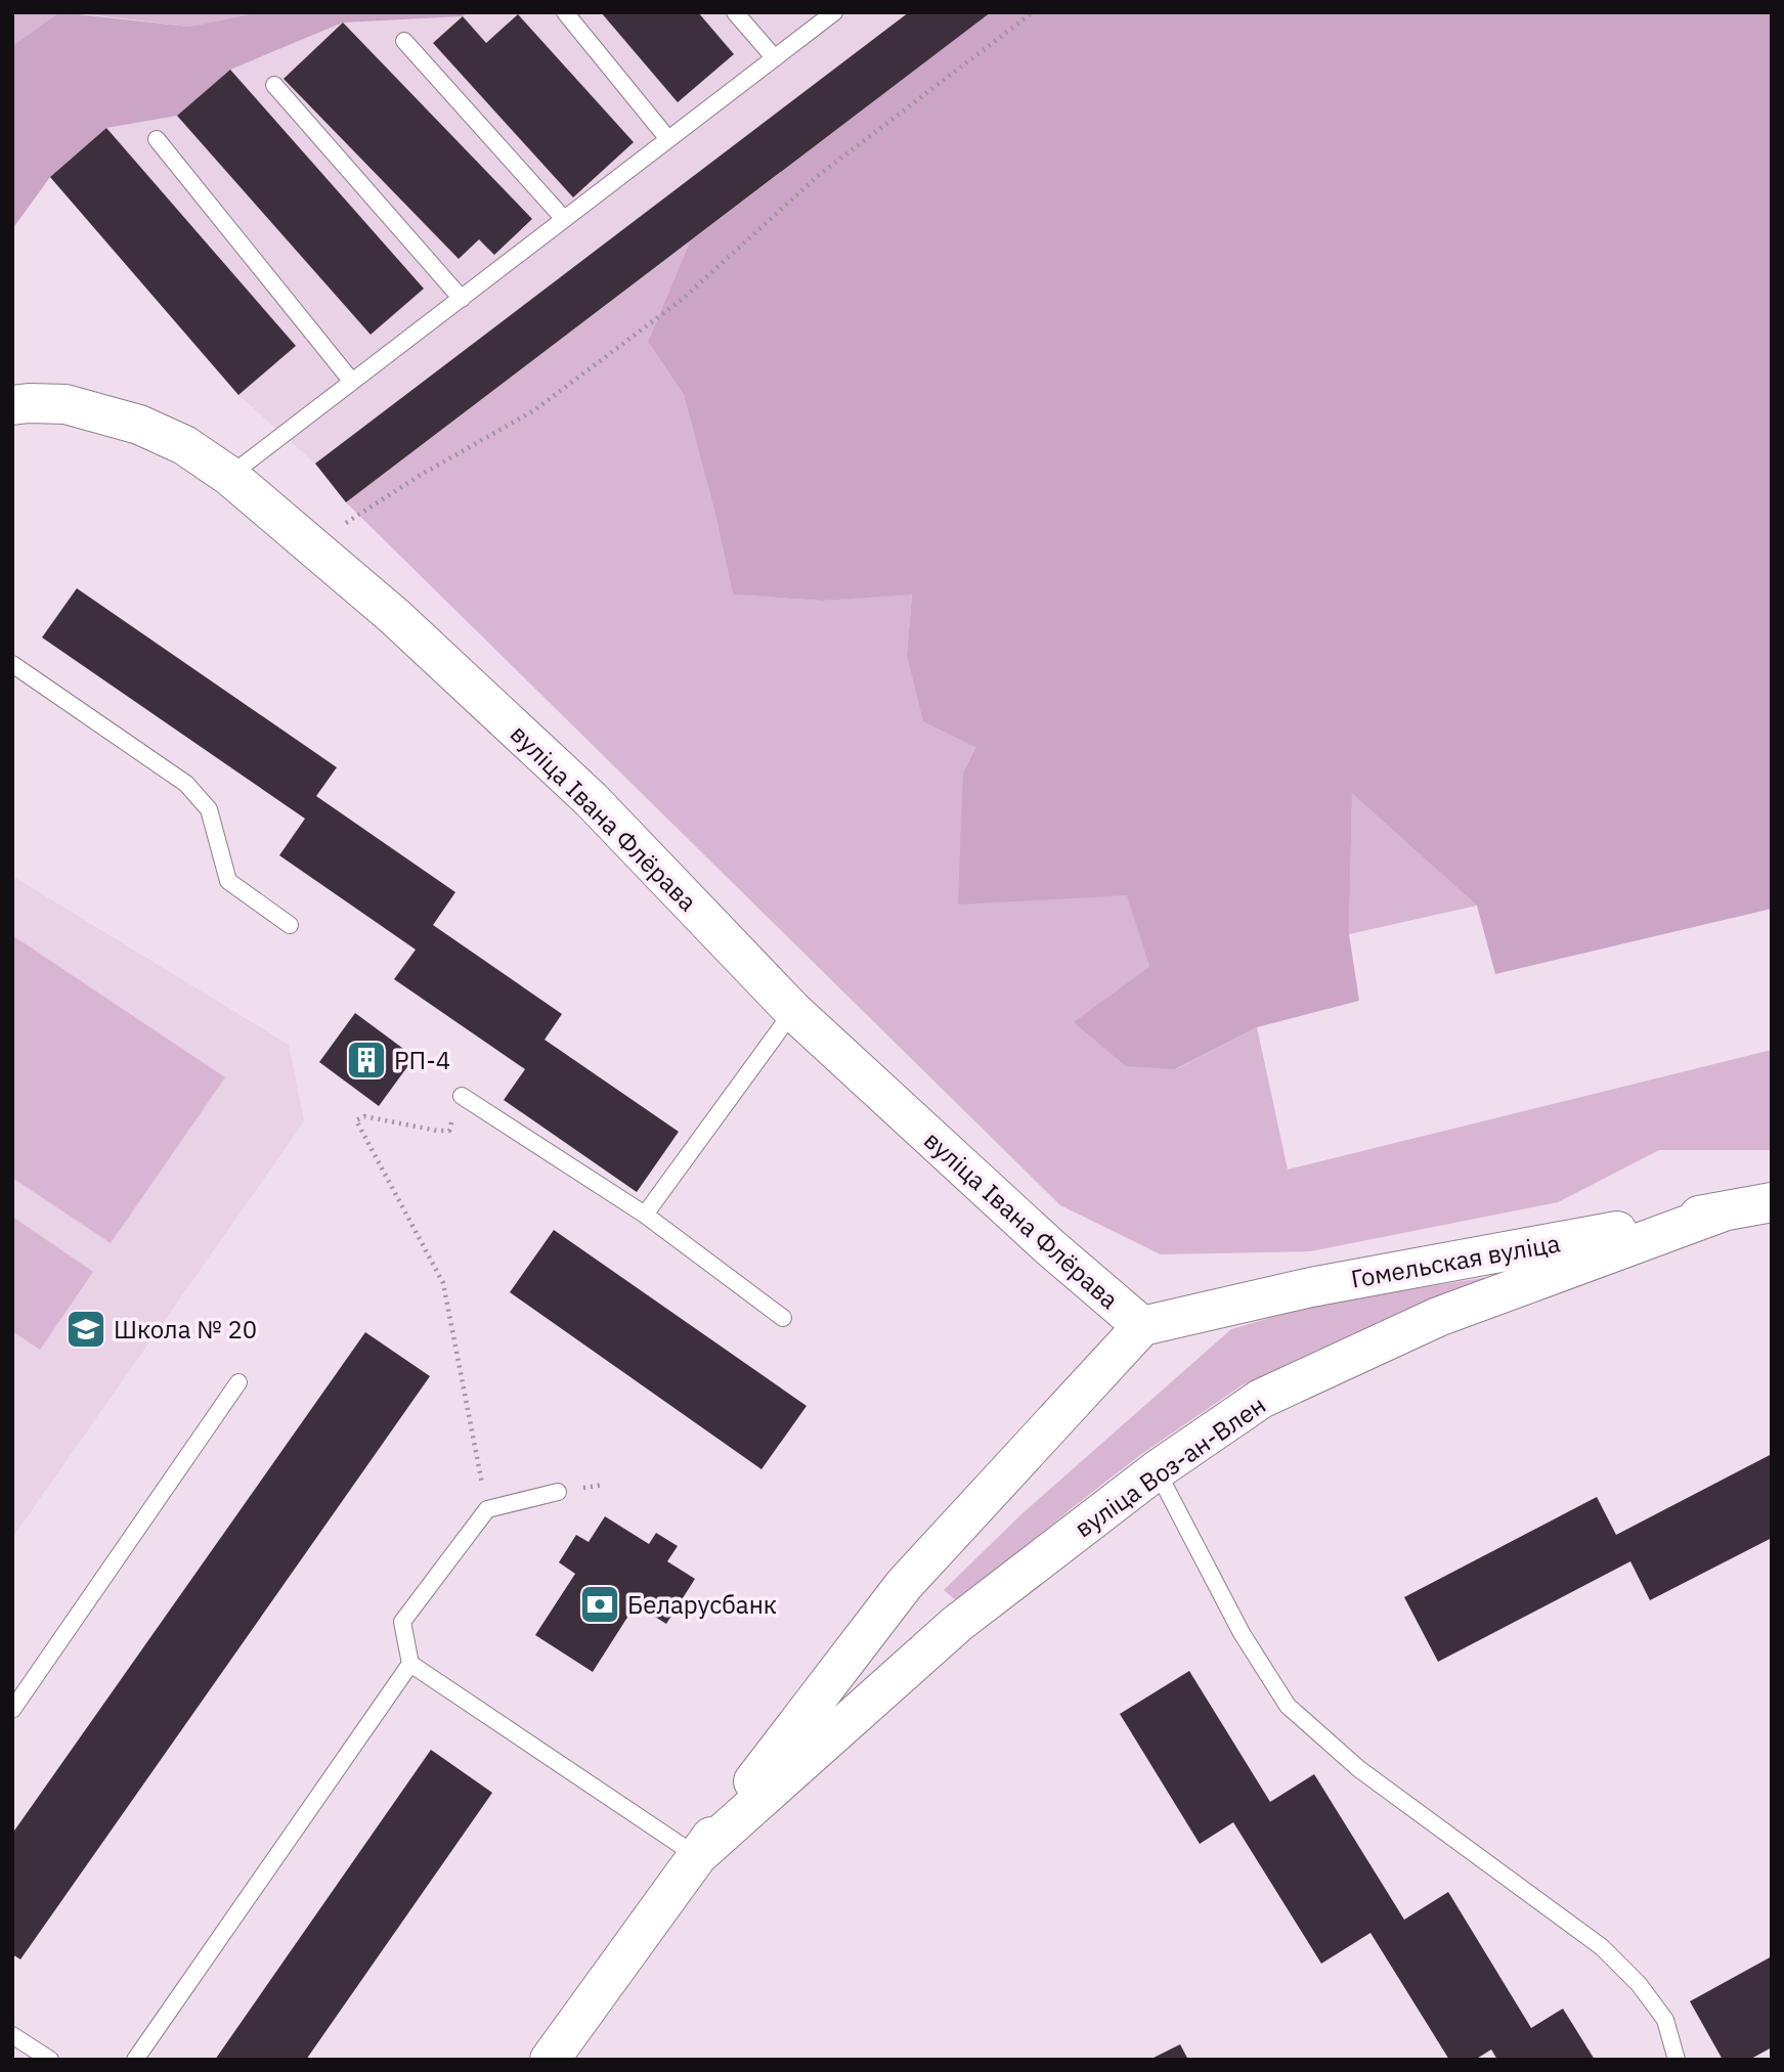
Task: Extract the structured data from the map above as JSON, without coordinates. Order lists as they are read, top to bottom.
{
  "streets": {
    "main road": ["вуліца Івана Флёрава", "Гомельская вуліца", "вуліца Воз-ан-Влен"]
  },
  "crossings": [
    ["вуліца Івана Флёрава", "Гомельская вуліца"],
    ["вуліца Івана Флёрава", "вуліца Воз-ан-Влен"],
    ["Гомельская вуліца", "вуліца Воз-ан-Влен"]
  ],
  "places": {
    "building": ["РП-4"],
    "school or university": ["Школа № 20"],
    "bank": ["Беларусбанк"]
  }
}
